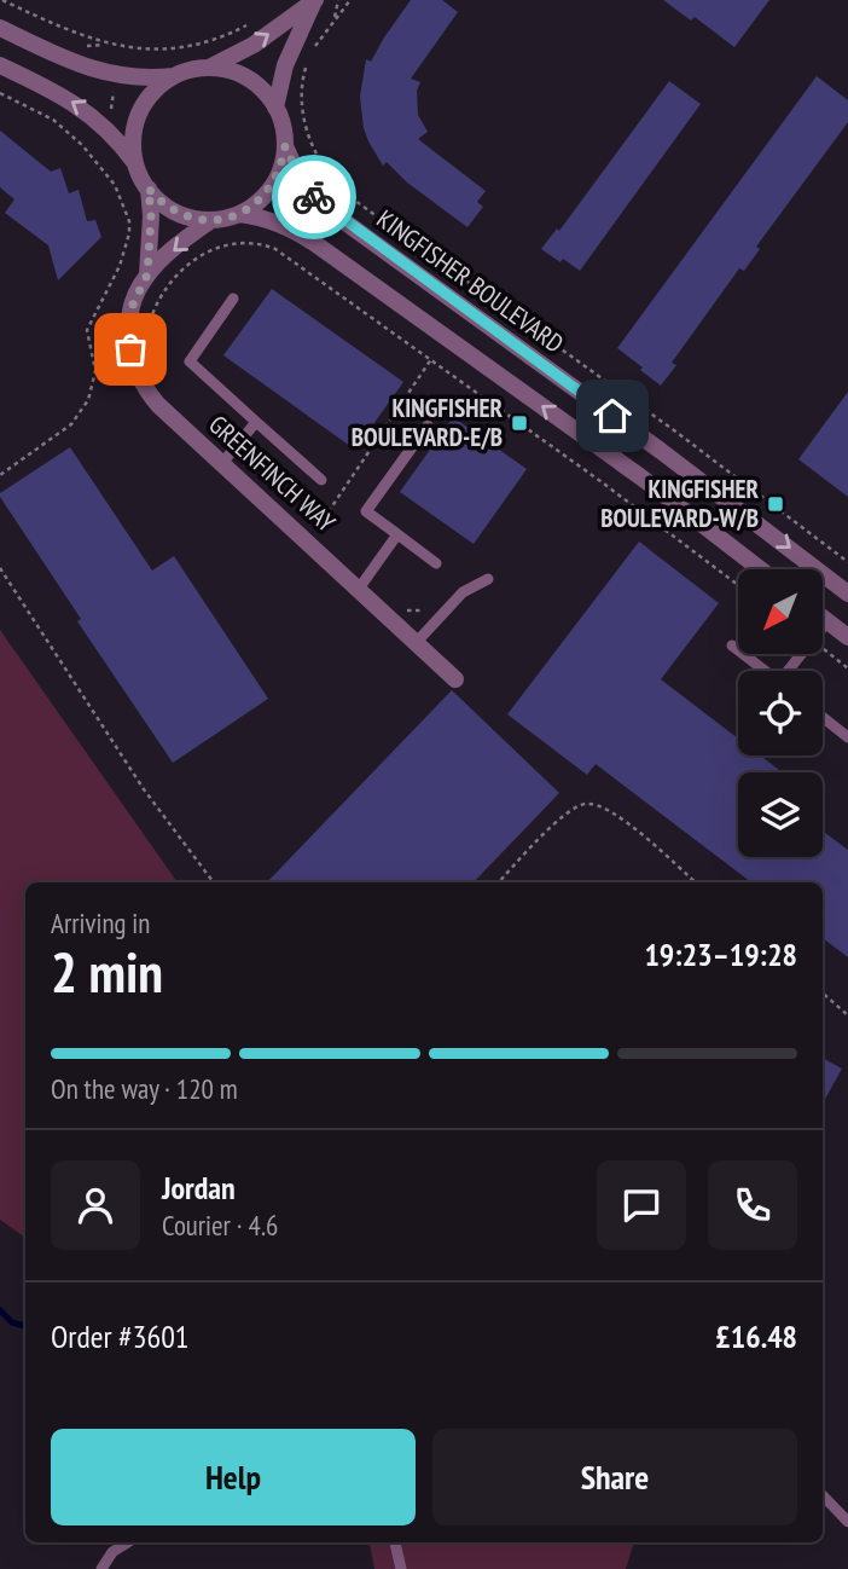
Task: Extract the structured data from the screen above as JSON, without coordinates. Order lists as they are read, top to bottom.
{
  "streets": {
    "street": ["KINGFISHER BOULEVARD", "GREENFINCH WAY"]
  },
  "crossings": [
    ["KINGFISHER BOULEVARD", "GREENFINCH WAY"]
  ],
  "places": {
    "transit": ["KINGFISHER BOULEVARD-E/B", "KINGFISHER BOULEVARD-W/B"]
  },
  "north": "bottom left",
  "page": {
    "heading": ["2 min", "Arriving in", "19:23–19:28"],
    "panel": [
      "Jordan",
      "Courier · 4.6",
      "Order #3601",
      "£16.48"
    ],
    "bar": "On the way · 120 m",
    "buttons": ["Help", "Share"]
  }
}
